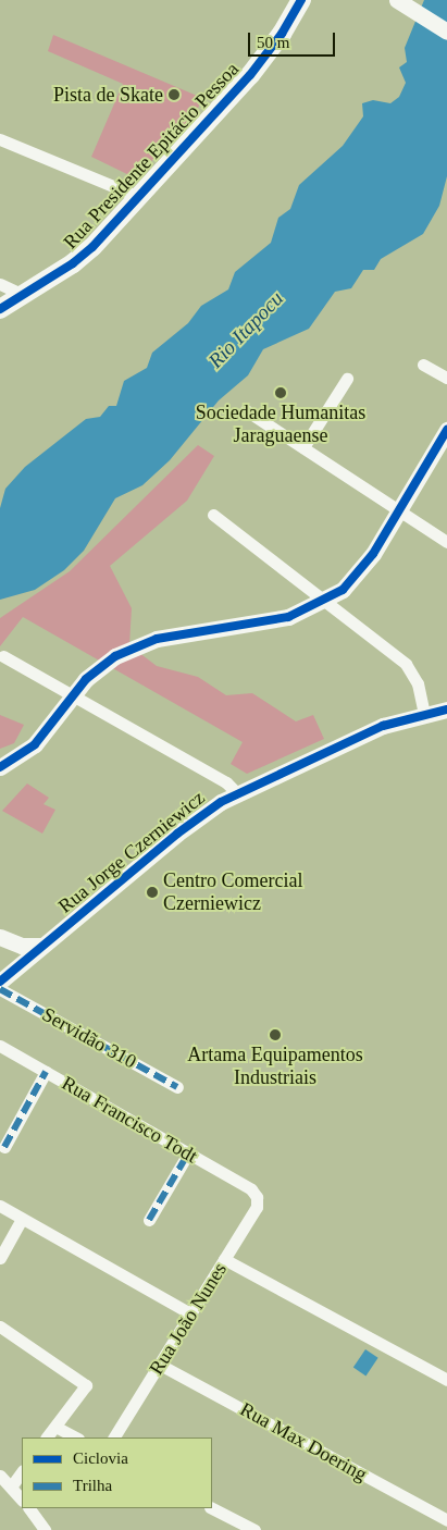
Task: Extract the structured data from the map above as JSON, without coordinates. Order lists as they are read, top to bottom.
{
  "streets": {
    "highway": ["Rua Presidente Epitácio Pessoa"],
    "main road": ["Rua Jorge Czerniewicz"],
    "street": [
      "Servidão 310",
      "Rua Francisco Todt",
      "Rua João Nunes",
      "Rua Max Doering"
    ]
  },
  "crossings": [
    ["Rua Francisco Todt", "Rua João Nunes"],
    ["Rua João Nunes", "Rua Max Doering"]
  ],
  "water": ["Rio Itapocu"],
  "places": [
    "Pista de Skate",
    "Sociedade Humanitas Jaraguaense",
    "Centro Comercial Czerniewicz",
    "Artama Equipamentos Industriais"
  ],
  "legend": ["Ciclovia", "Trilha"],
  "scale_bar": "50 m"
}
